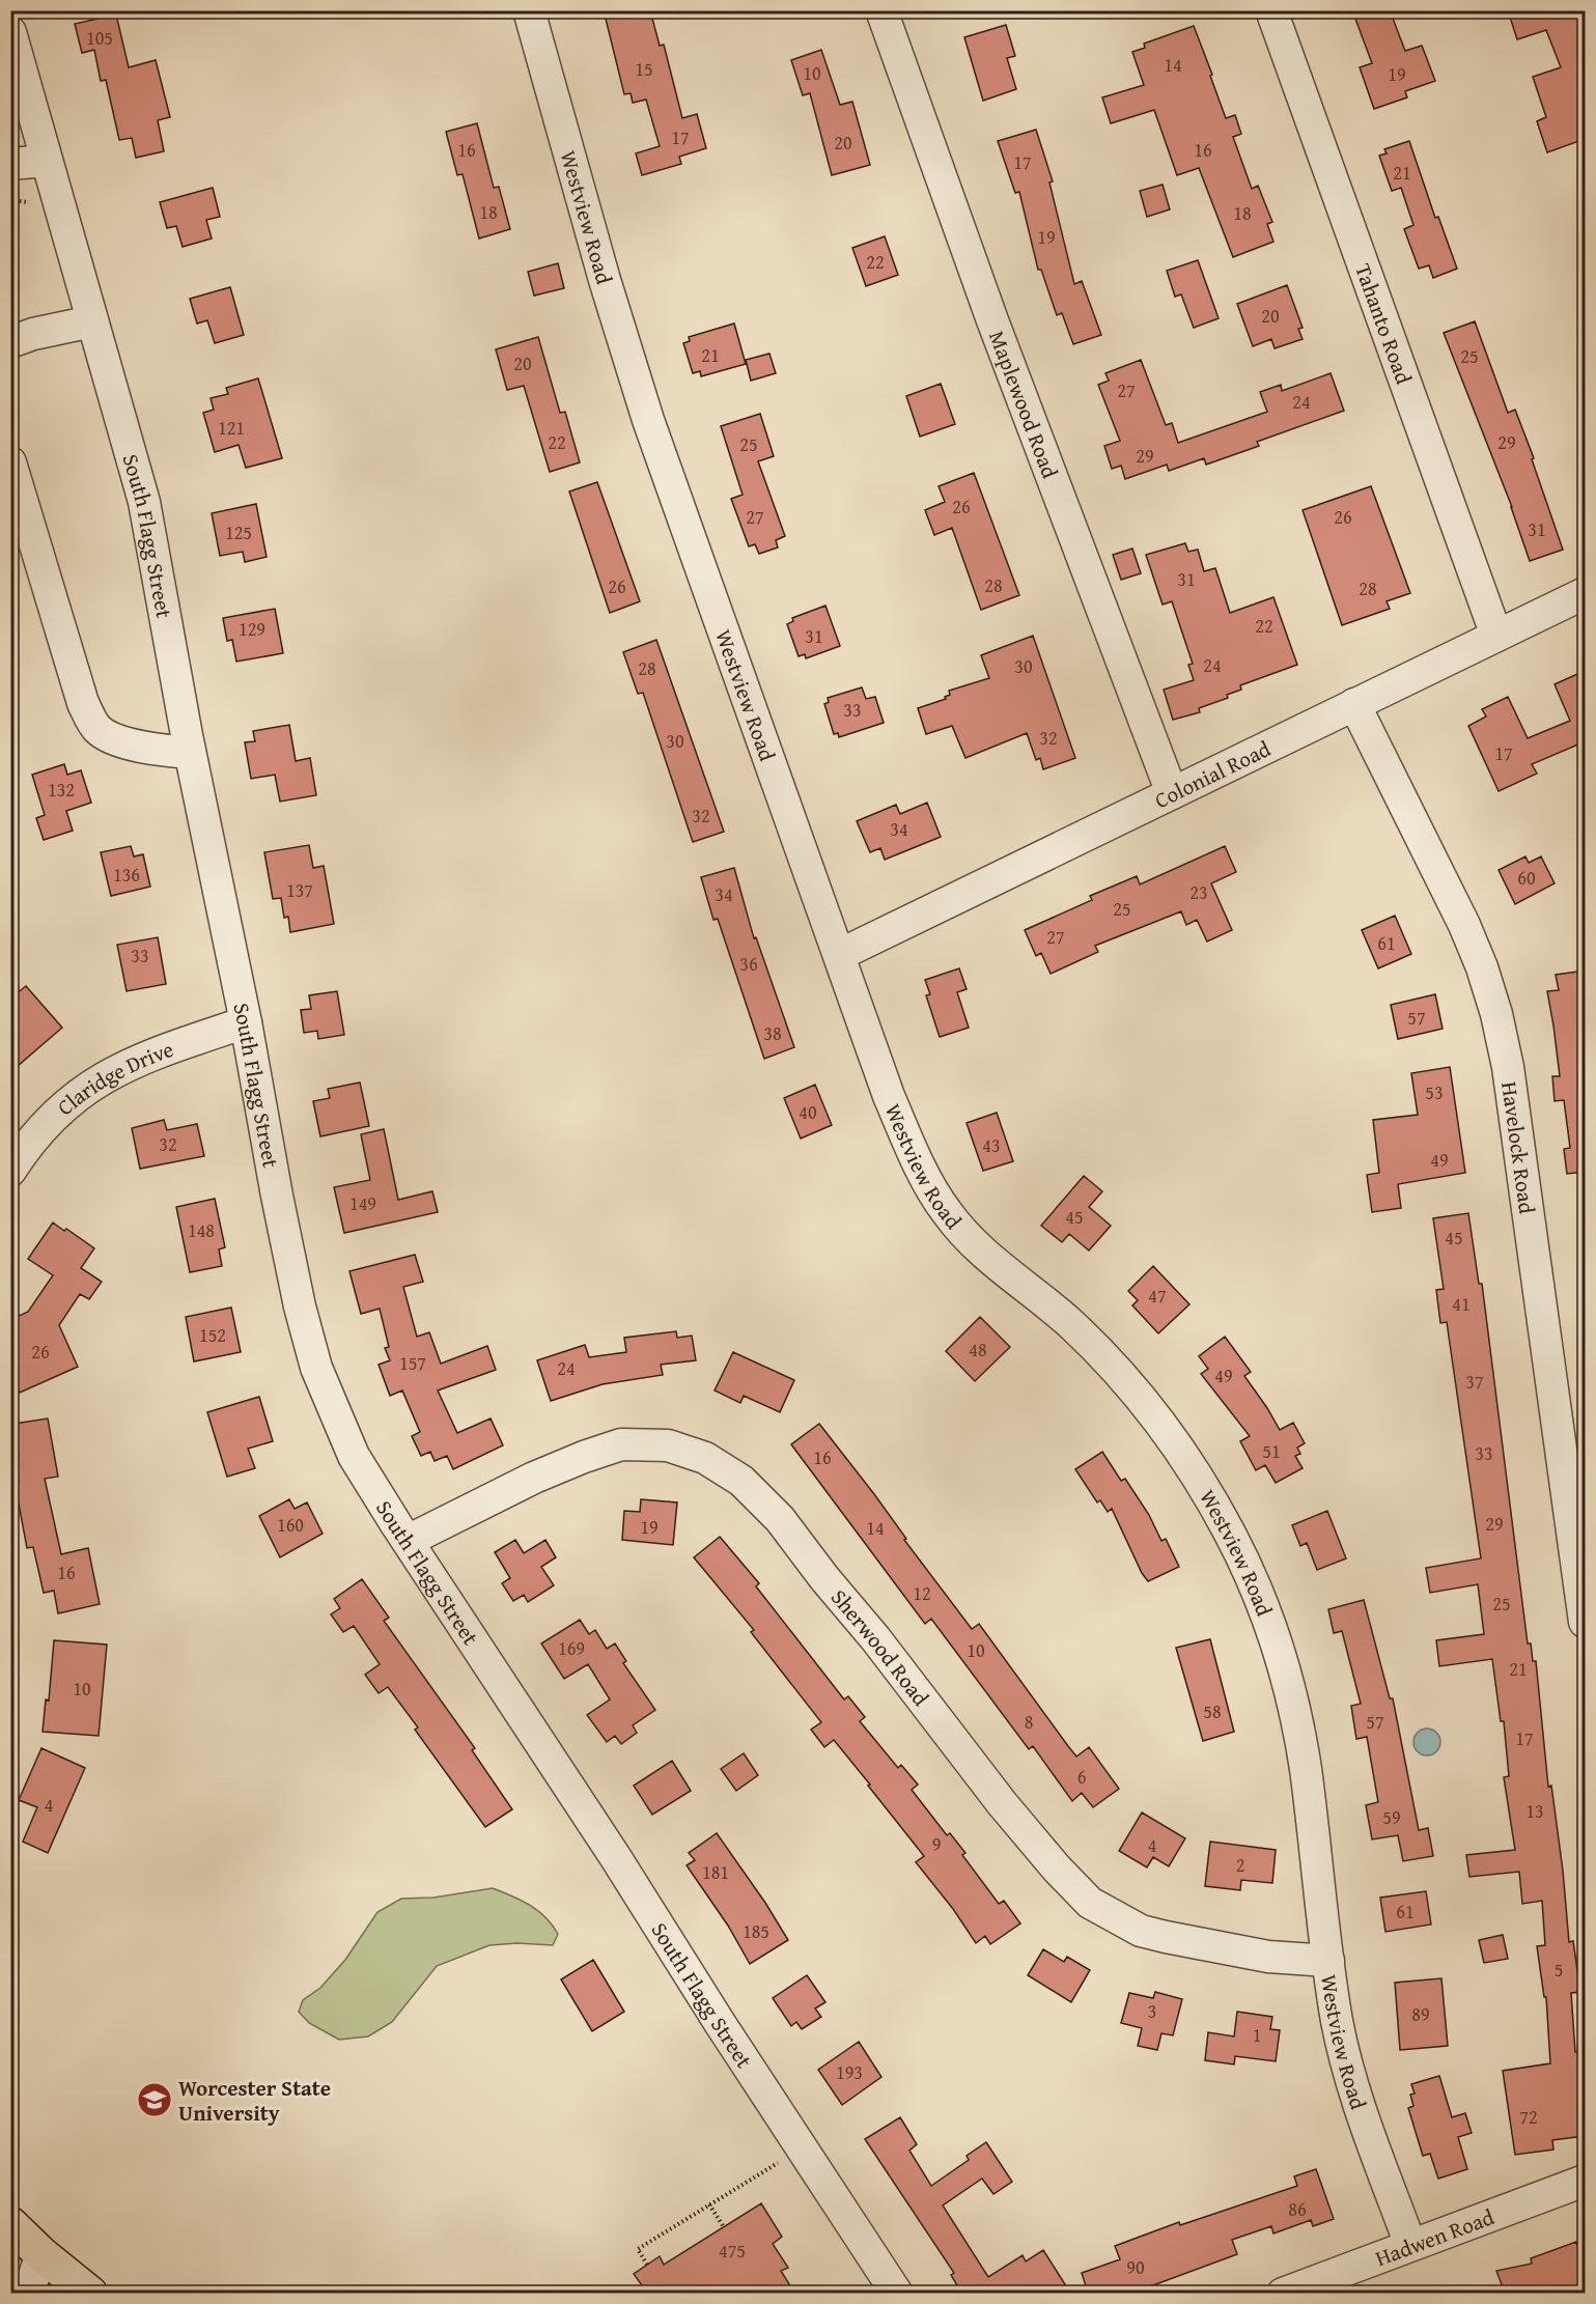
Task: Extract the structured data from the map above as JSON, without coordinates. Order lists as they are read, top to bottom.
{
  "streets": {
    "street": [
      "Westview Road",
      "Tahanto Road",
      "Maplewood Road",
      "South Flagg Street",
      "Colonial Road",
      "Claridge Drive",
      "Havelock Road",
      "Sherwood Road",
      "Hadwen Road"
    ]
  },
  "crossings": [
    ["Westview Road", "Colonial Road"],
    ["Westview Road", "Sherwood Road"],
    ["Westview Road", "Hadwen Road"],
    ["Tahanto Road", "Colonial Road"],
    ["Maplewood Road", "Colonial Road"],
    ["South Flagg Street", "Claridge Drive"],
    ["South Flagg Street", "Sherwood Road"],
    ["Colonial Road", "Havelock Road"]
  ],
  "places": {
    "school or university": ["Worcester State University"]
  },
  "house_numbers": [
    "105",
    "14",
    "15",
    "10",
    "19",
    "17",
    "20",
    "16",
    "16",
    "17",
    "21",
    "18",
    "18",
    "19",
    "22",
    "20",
    "21",
    "25",
    "20",
    "27",
    "24",
    "121",
    "22",
    "29",
    "25",
    "29",
    "26",
    "27",
    "26",
    "31",
    "125",
    "31",
    "28",
    "26",
    "28",
    "22",
    "129",
    "31",
    "24",
    "30",
    "28",
    "33",
    "32",
    "30",
    "17",
    "132",
    "32",
    "34",
    "136",
    "60",
    "137",
    "23",
    "34",
    "25",
    "27",
    "61",
    "33",
    "36",
    "57",
    "38",
    "53",
    "40",
    "32",
    "43",
    "49",
    "149",
    "45",
    "148",
    "45",
    "47",
    "41",
    "152",
    "48",
    "26",
    "157",
    "24",
    "49",
    "37",
    "51",
    "33",
    "16",
    "29",
    "160",
    "19",
    "14",
    "16",
    "12",
    "25",
    "169",
    "10",
    "21",
    "10",
    "58",
    "8",
    "57",
    "17",
    "6",
    "4",
    "13",
    "59",
    "9",
    "4",
    "2",
    "181",
    "61",
    "185",
    "5",
    "3",
    "89",
    "1",
    "193",
    "72",
    "86",
    "475",
    "90"
  ]
}
